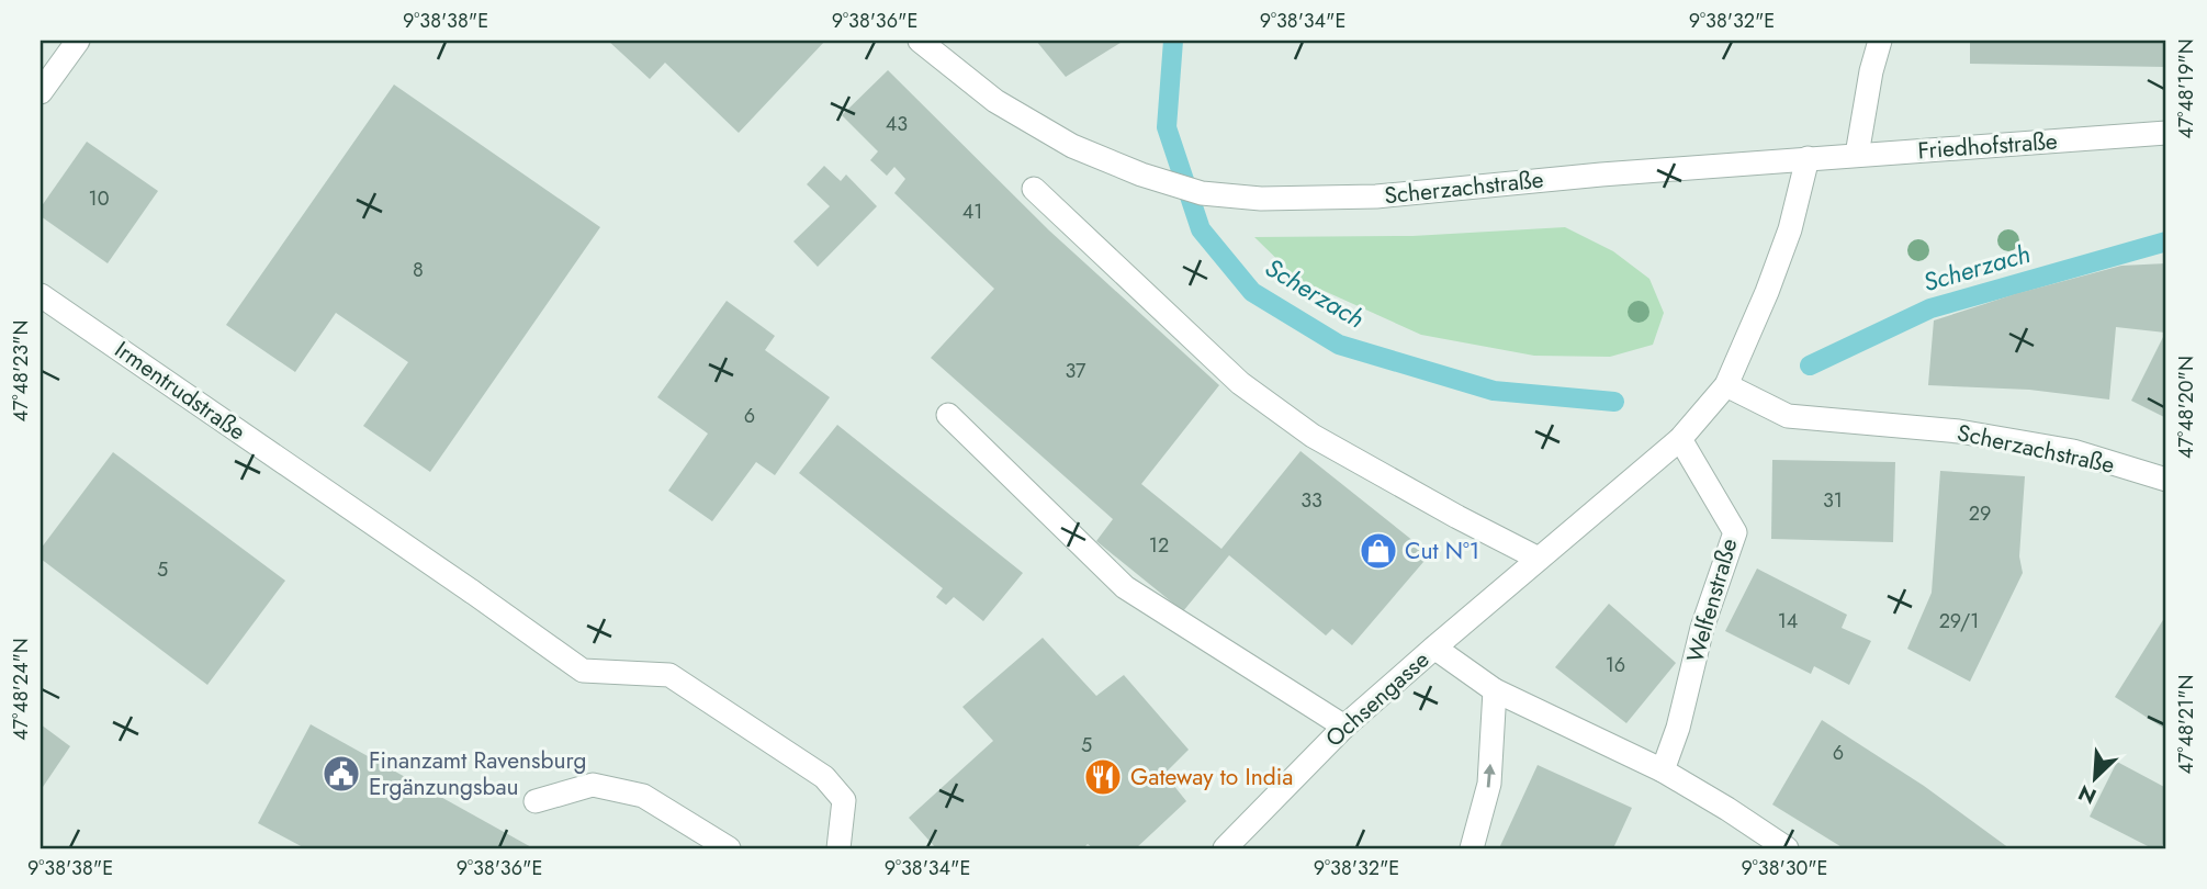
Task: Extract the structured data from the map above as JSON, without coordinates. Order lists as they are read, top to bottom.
{
  "streets": {
    "street": [
      "Friedhofstraße",
      "Scherzachstraße",
      "Irmentrudstraße",
      "Welfenstraße",
      "Ochsengasse"
    ]
  },
  "crossings": [
    ["Friedhofstraße", "Scherzachstraße"]
  ],
  "water": ["Scherzach"],
  "places": {
    "shop": ["Cut N°1"],
    "public building": ["Finanzamt Ravensburg Ergänzungsbau"],
    "restaurant": ["Gateway to India"]
  },
  "house_numbers": [
    "43",
    "10",
    "41",
    "8",
    "37",
    "6",
    "33",
    "31",
    "29",
    "12",
    "5",
    "14",
    "29/1",
    "16",
    "5",
    "6"
  ],
  "north": "bottom left",
  "coordinates": [
    "9°38'38\"E",
    "9°38'36\"E",
    "9°38'34\"E",
    "9°38'32\"E",
    "47°48'19\"N",
    "47°48'23\"N",
    "47°48'20\"N",
    "47°48'24\"N",
    "47°48'21\"N",
    "9°38'30\"E"
  ]
}
